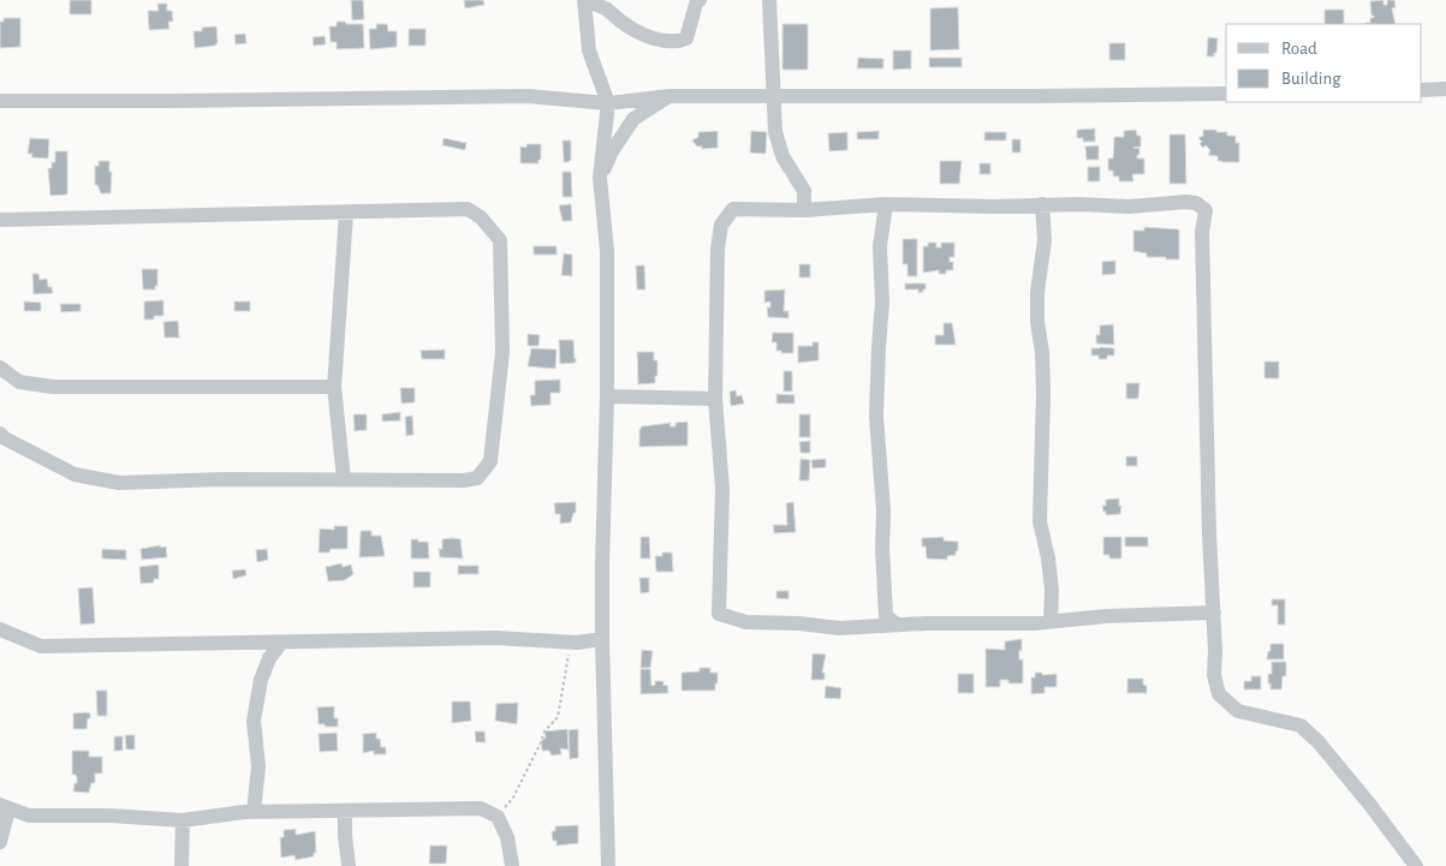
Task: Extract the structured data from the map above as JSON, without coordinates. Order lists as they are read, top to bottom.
{
  "legend": ["Road", "Building"]
}
